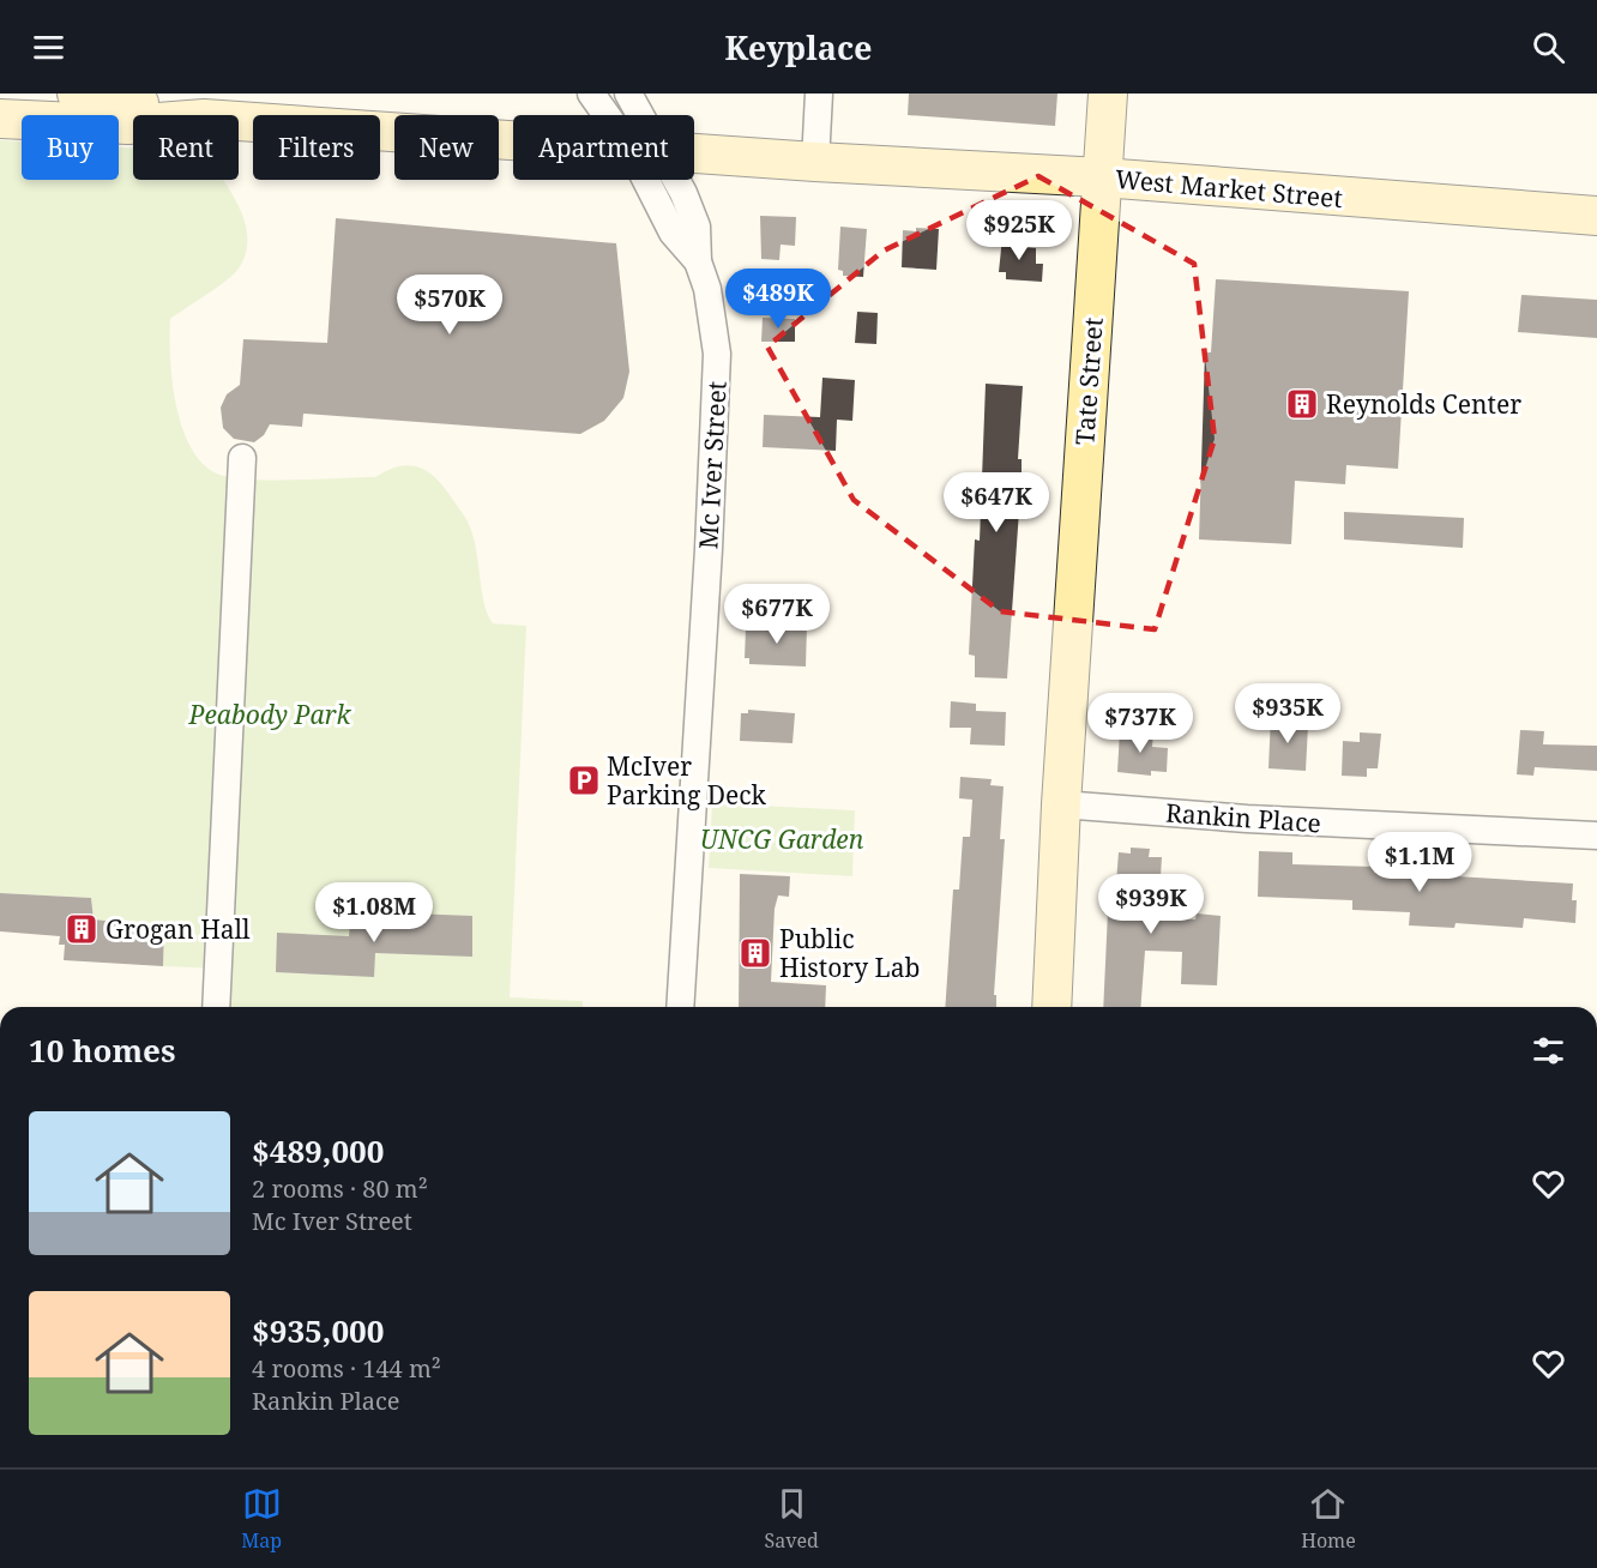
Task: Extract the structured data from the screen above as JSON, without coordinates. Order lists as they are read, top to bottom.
{
  "streets": {
    "main road": ["West Market Street", "Tate Street"],
    "street": ["Mc Iver Street", "Rankin Place"]
  },
  "crossings": [
    ["West Market Street", "Tate Street"],
    ["Tate Street", "Rankin Place"]
  ],
  "parks": ["Peabody Park", "UNCG Garden"],
  "places": {
    "building": ["Reynolds Center", "Grogan Hall", "Public History Lab"],
    "parking": ["McIver Parking Deck"]
  },
  "page": {
    "header": "Keyplace",
    "chip": [
      "Buy",
      "Rent",
      "Filters",
      "New",
      "Apartment"
    ],
    "price": [
      "$925K",
      "$489K",
      "$570K",
      "$647K",
      "$677K",
      "$935K",
      "$737K",
      "$1.1M",
      "$939K",
      "$1.08M"
    ],
    "heading": "10 homes",
    "list": [
      {
        "name": "$489,000",
        "note": "2 rooms · 80 m² · Mc Iver Street"
      },
      {
        "name": "$935,000",
        "note": "4 rooms · 144 m² · Rankin Place"
      }
    ],
    "tabs": ["Map", "Saved", "Home"]
  }
}
